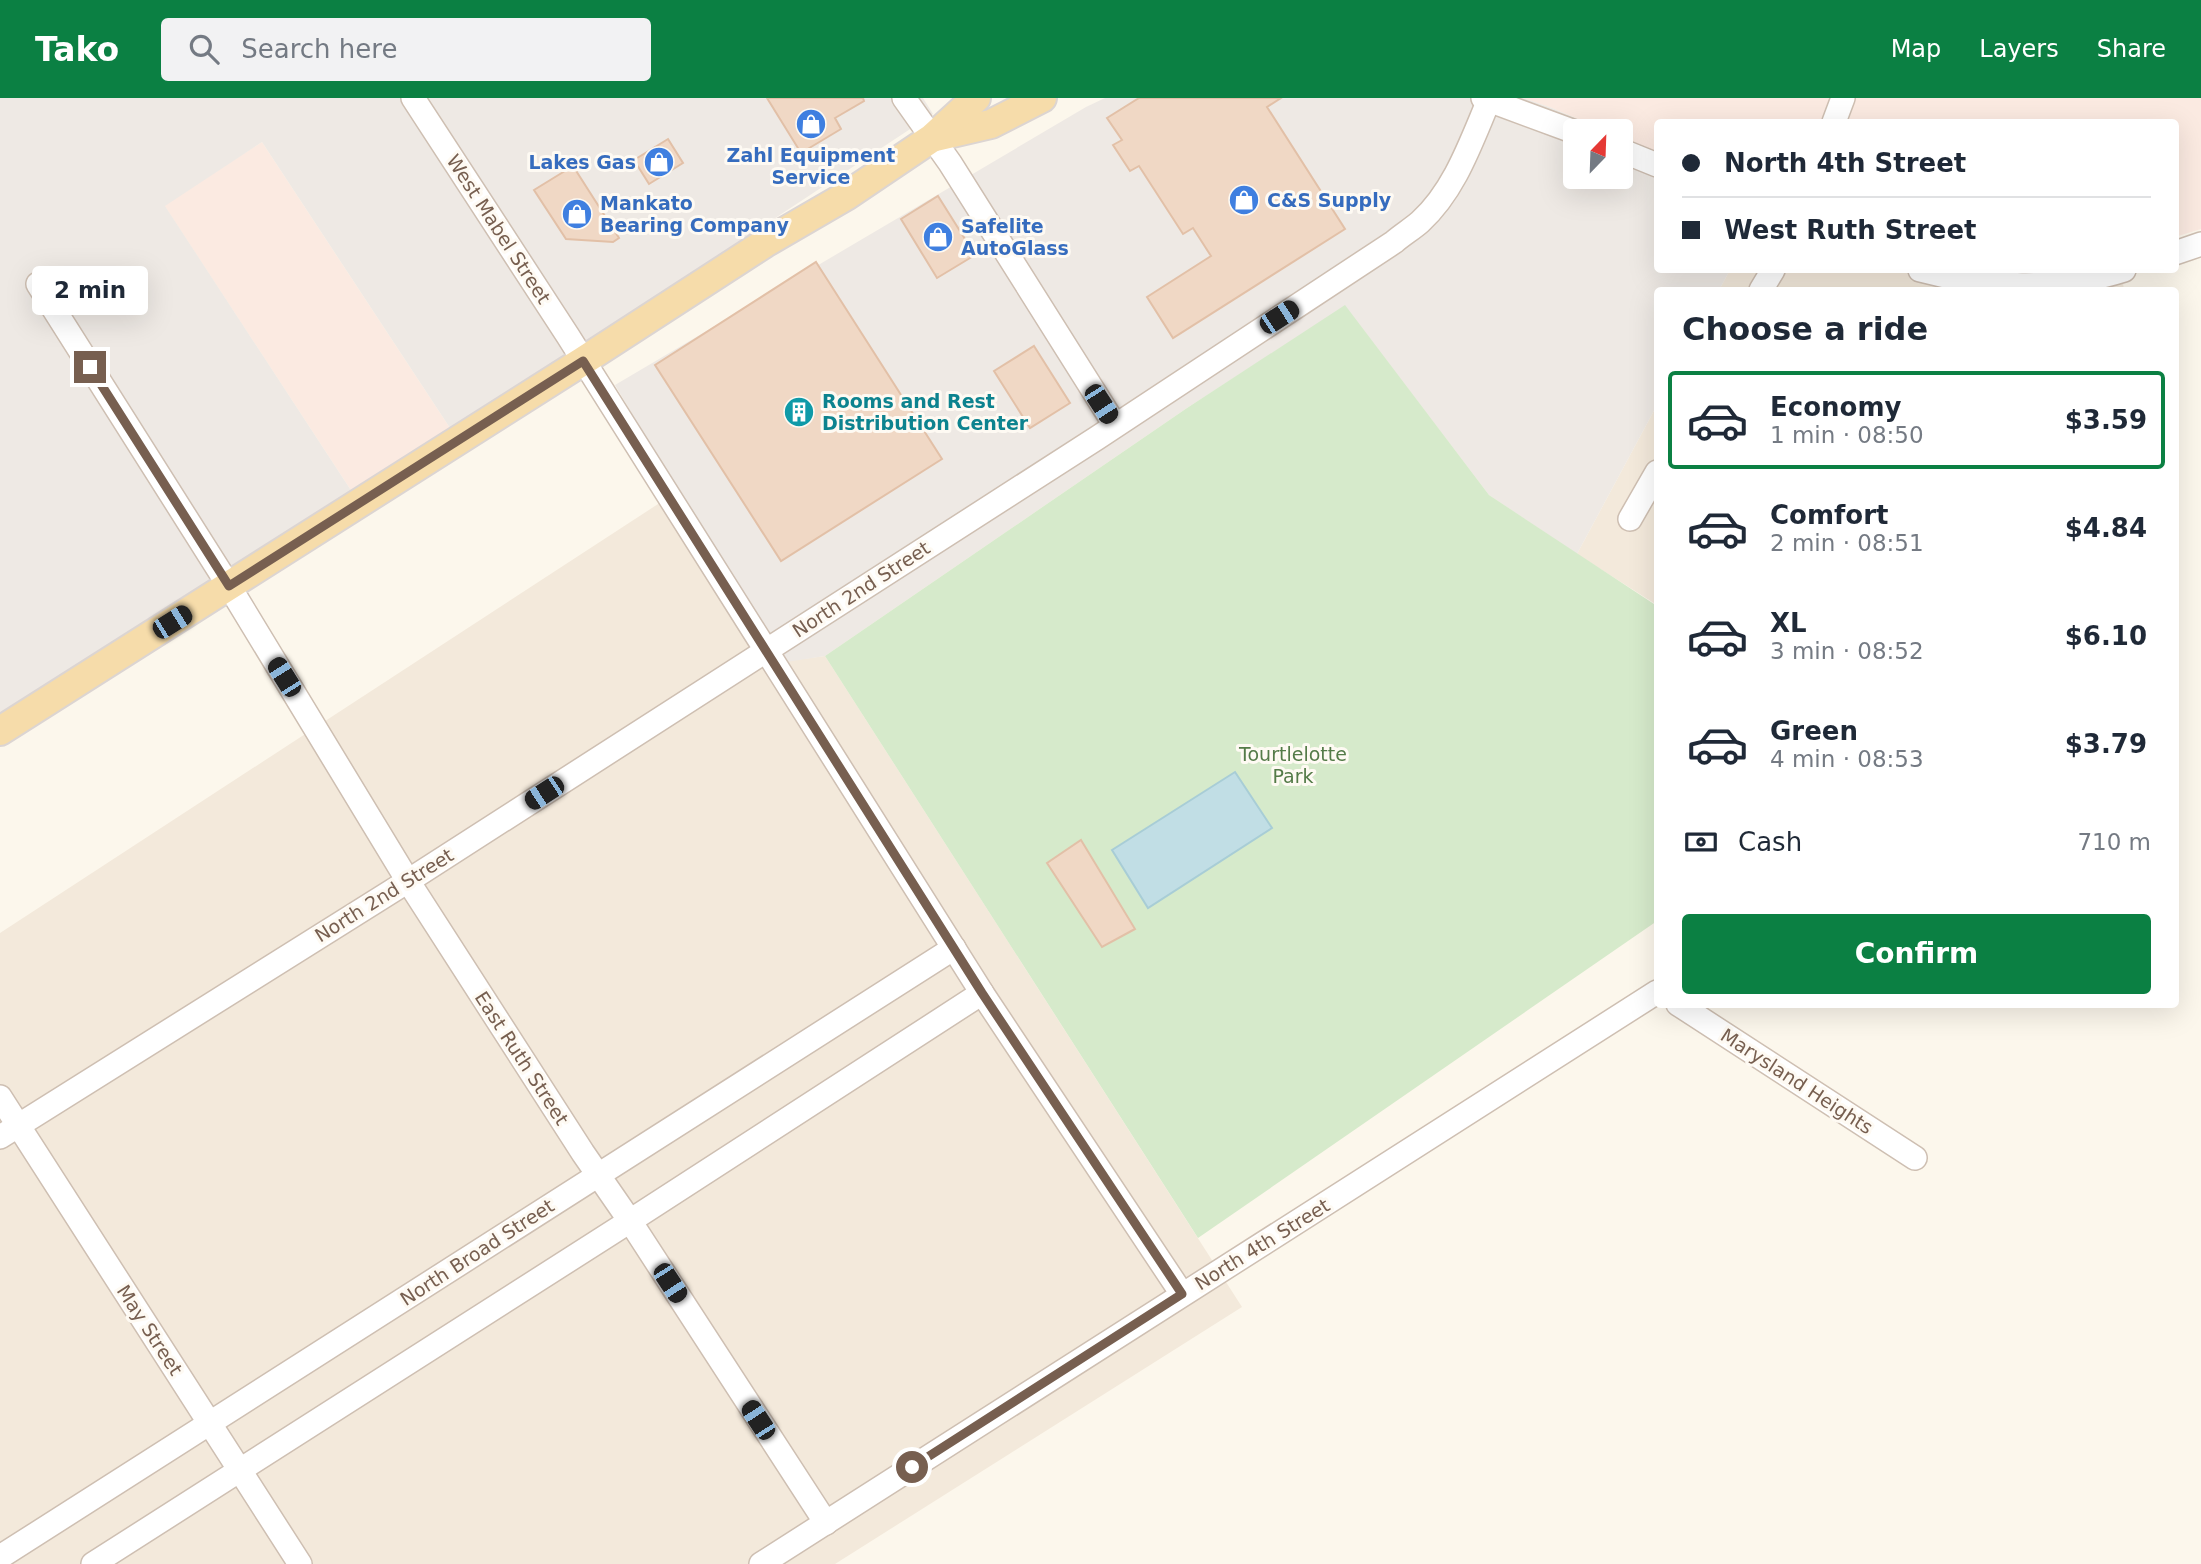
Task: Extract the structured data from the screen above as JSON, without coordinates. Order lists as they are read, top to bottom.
{
  "streets": {
    "street": [
      "West Mabel Street",
      "North 2nd Street",
      "East Ruth Street",
      "Marysland Heights",
      "North 4th Street",
      "North Broad Street",
      "May Street"
    ]
  },
  "crossings": [
    ["West Mabel Street", "North 2nd Street"],
    ["West Mabel Street", "North 4th Street"],
    ["West Mabel Street", "North Broad Street"],
    ["North 2nd Street", "East Ruth Street"],
    ["North 2nd Street", "May Street"],
    ["East Ruth Street", "North 4th Street"],
    ["East Ruth Street", "North Broad Street"],
    ["North Broad Street", "May Street"]
  ],
  "parks": ["Tourtlelotte Park"],
  "places": {
    "shop": [
      "Zahl Equipment Service",
      "Lakes Gas",
      "C&S Supply",
      "Mankato Bearing Company",
      "Safelite AutoGlass"
    ],
    "building": ["Rooms and Rest Distribution Center"]
  },
  "north": "top right",
  "page": {
    "header": "Tako",
    "search": "Search here",
    "nav": ["Map", "Layers", "Share"],
    "banner": ["North 4th Street", "West Ruth Street"],
    "bubble": "2 min",
    "heading": "Choose a ride",
    "list": [
      {
        "name": "Economy",
        "note": "1 min · 08:50",
        "value": "$3.59"
      },
      {
        "name": "Comfort",
        "note": "2 min · 08:51",
        "value": "$4.84"
      },
      {
        "name": "XL",
        "note": "3 min · 08:52",
        "value": "$6.10"
      },
      {
        "name": "Green",
        "note": "4 min · 08:53",
        "value": "$3.79"
      }
    ],
    "pay": ["Cash", "710 m"],
    "buttons": "Confirm"
  }
}
